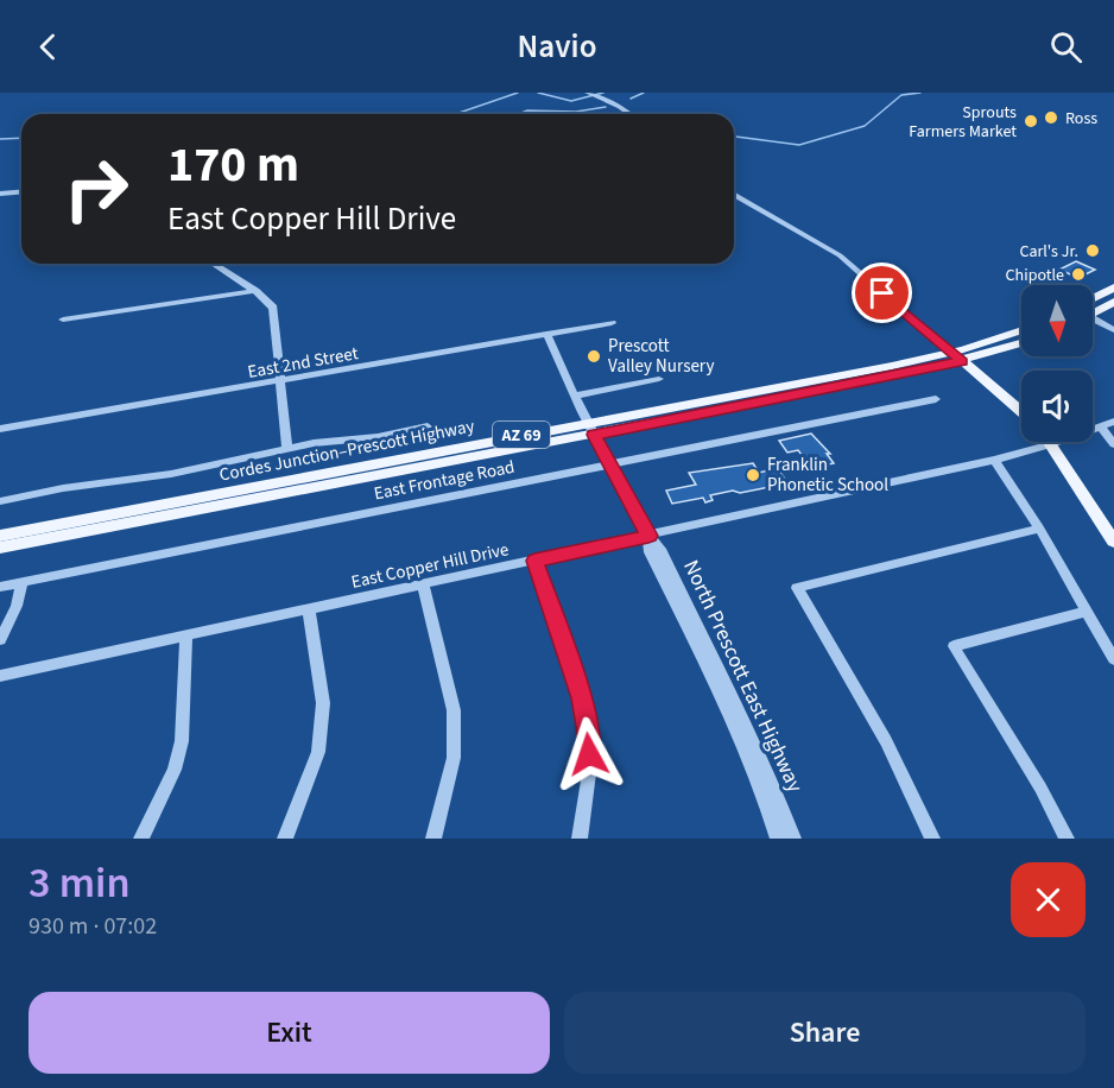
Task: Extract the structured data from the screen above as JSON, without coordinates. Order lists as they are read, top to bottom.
{
  "streets": {
    "main road": ["AZ 69", "Cordes Junction–Prescott Highway"],
    "street": [
      "East 2nd Street",
      "East Frontage Road",
      "East Copper Hill Drive",
      "North Prescott East Highway"
    ]
  },
  "crossings": [
    ["East 2nd Street", "North Prescott East Highway"],
    ["Cordes Junction–Prescott Highway", "North Prescott East Highway"],
    ["East Frontage Road", "North Prescott East Highway"],
    ["East Copper Hill Drive", "North Prescott East Highway"]
  ],
  "places": [
    "Ross",
    "Sprouts Farmers Market",
    "Carl's Jr.",
    "Chipotle",
    "Prescott Valley Nursery",
    "Franklin Phonetic School"
  ],
  "north": "bottom",
  "page": {
    "header": "Navio",
    "turn": ["170 m", "East Copper Hill Drive"],
    "heading": ["3 min", "930 m · 07:02"],
    "buttons": ["Exit", "Share"]
  }
}
